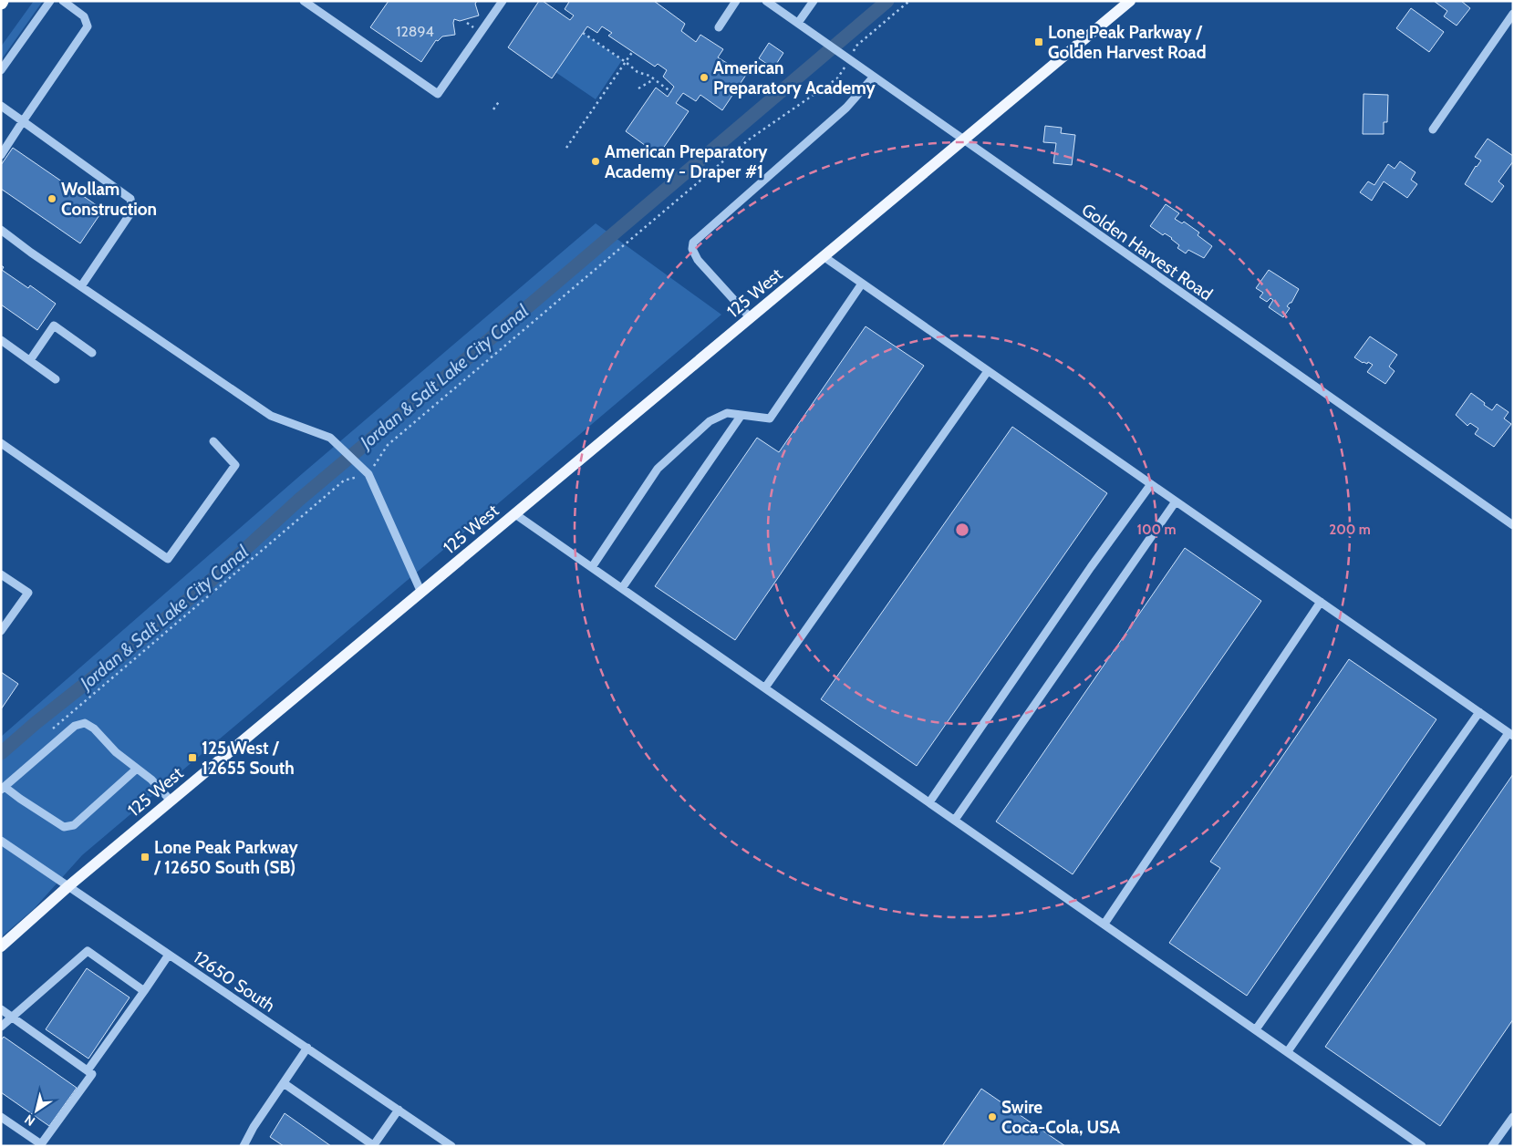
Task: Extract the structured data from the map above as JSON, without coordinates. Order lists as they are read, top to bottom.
{
  "streets": {
    "main road": ["125 West"],
    "street": ["Golden Harvest Road", "12650 South"]
  },
  "crossings": [
    ["Golden Harvest Road", "125 West"],
    ["125 West", "12650 South"]
  ],
  "water": ["Jordan & Salt Lake City Canal"],
  "places": {
    "transit": ["Lone Peak Parkway / Golden Harvest Road", "125 West / 12655 South", "Lone Peak Parkway / 12650 South (SB)"],
    "other": [
      "American Preparatory Academy",
      "American Preparatory Academy - Draper #1",
      "Wollam Construction",
      "Swire Coca-Cola, USA"
    ]
  },
  "house_numbers": ["12894"],
  "north": "bottom left",
  "rings": ["100 m", "200 m"]
}
